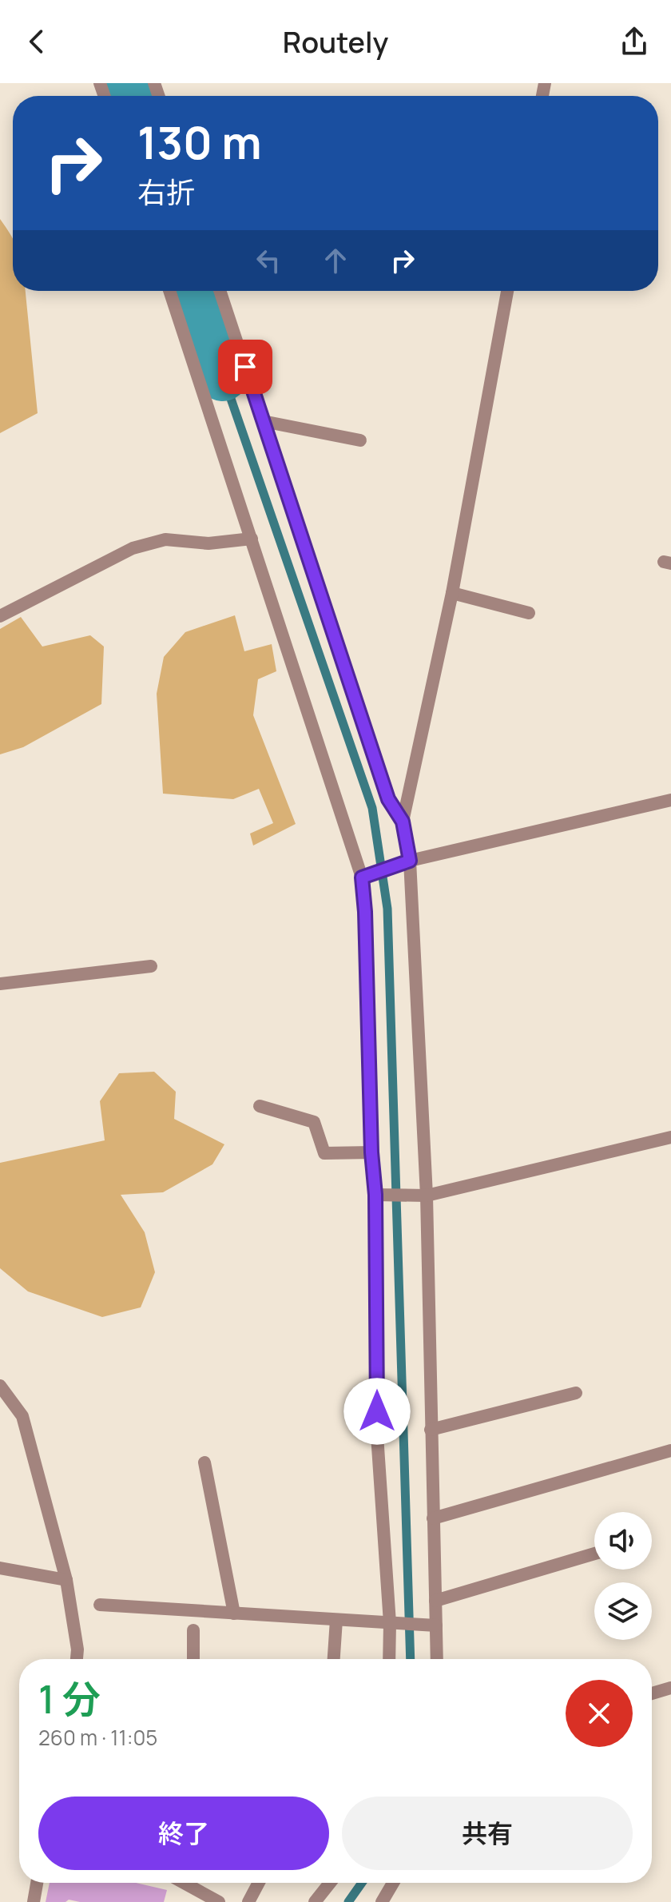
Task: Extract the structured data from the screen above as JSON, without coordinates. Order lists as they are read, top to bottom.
{
  "page": {
    "header": "Routely",
    "turn": ["130 m", "右折"],
    "heading": ["1 分", "260 m · 11:05"],
    "buttons": ["終了", "共有"]
  }
}
